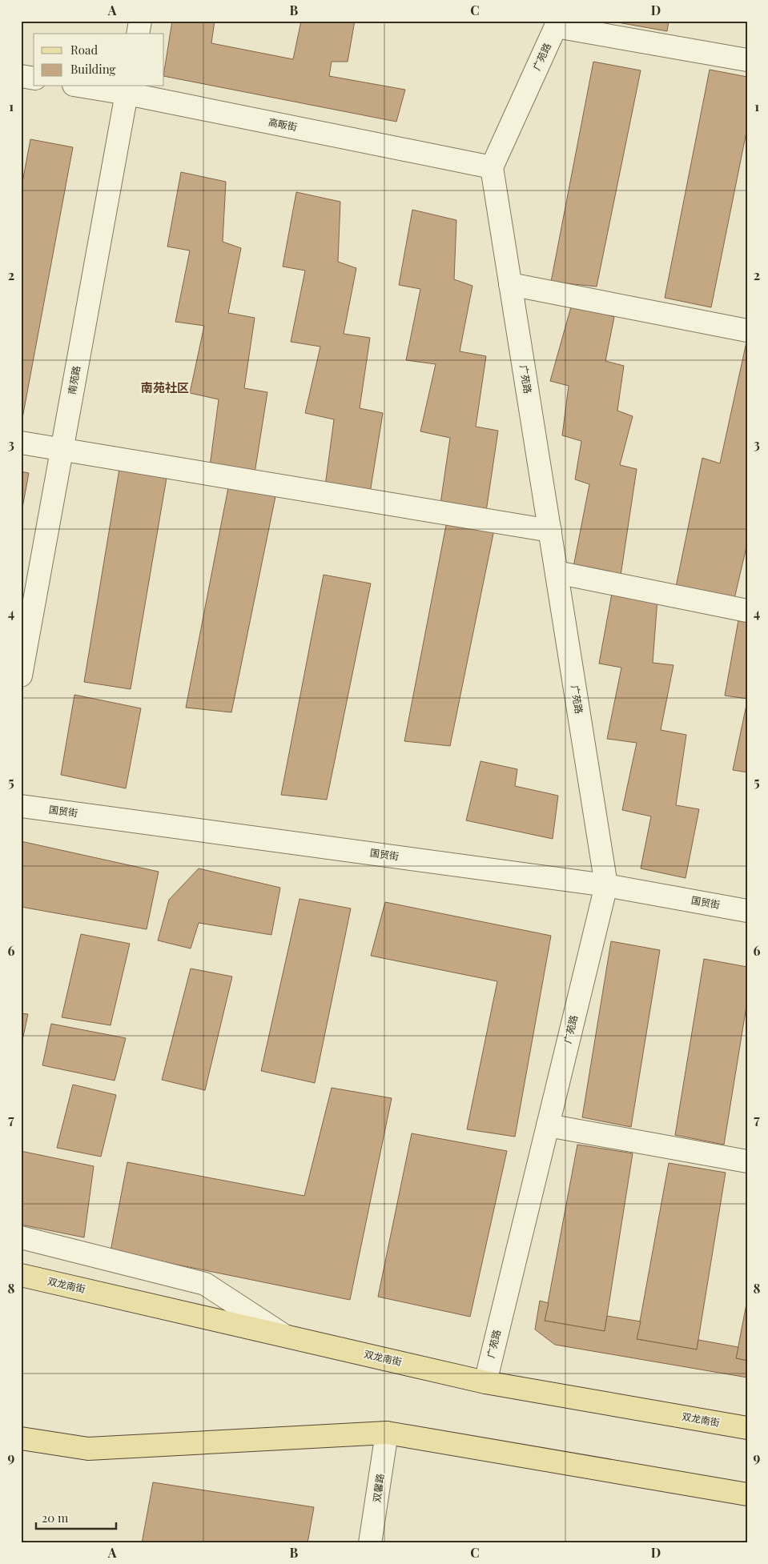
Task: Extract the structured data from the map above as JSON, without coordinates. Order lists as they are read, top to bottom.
{
  "streets": {
    "main road": ["双龙南街"],
    "street": [
      "广苑路",
      "高畈街",
      "南苑路",
      "国贸街",
      "双馨路"
    ]
  },
  "crossings": [
    ["广苑路", "高畈街"],
    ["广苑路", "国贸街"],
    ["广苑路", "双龙南街"],
    ["高畈街", "南苑路"]
  ],
  "districts": ["南苑社区"],
  "legend": ["Road", "Building"],
  "scale_bar": "20 m",
  "grid": {
    "columns": [
      "A",
      "B",
      "C",
      "D"
    ],
    "rows": [
      "1",
      "2",
      "3",
      "4",
      "5",
      "6",
      "7",
      "8",
      "9"
    ]
  }
}
